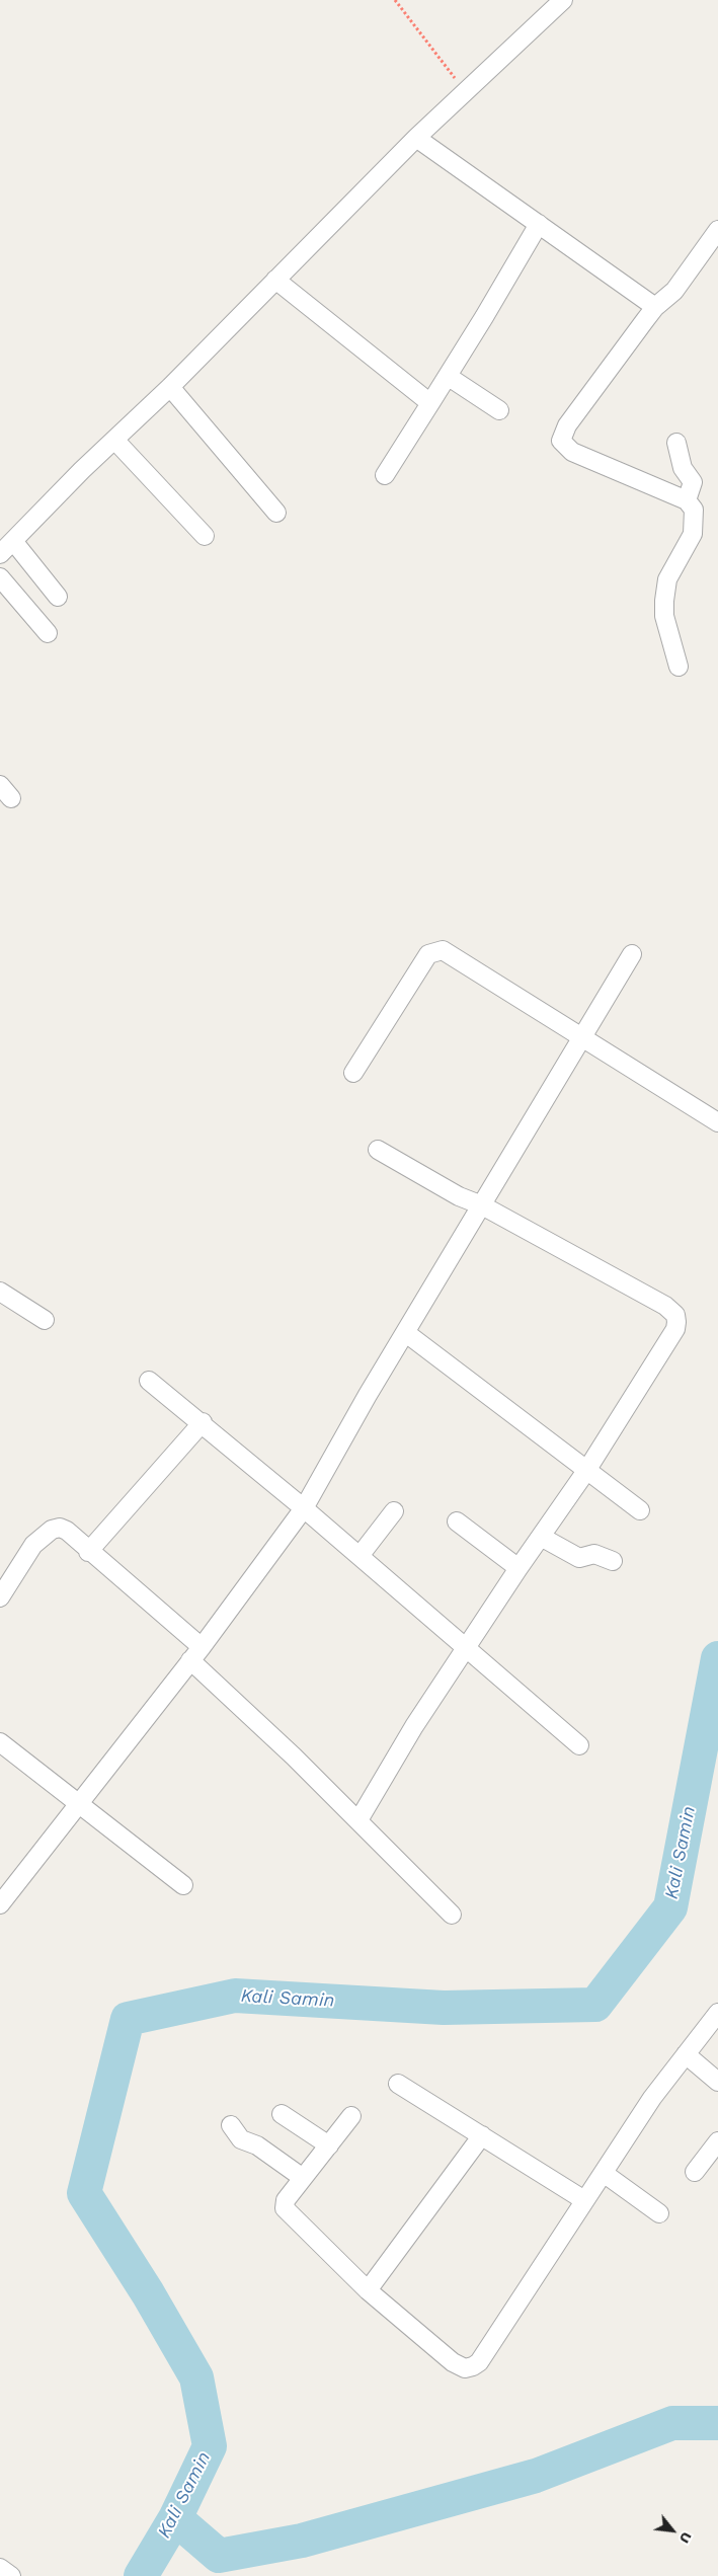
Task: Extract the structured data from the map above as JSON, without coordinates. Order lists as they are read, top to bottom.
{
  "water": ["Kali Samin"],
  "north": "bottom right"
}
